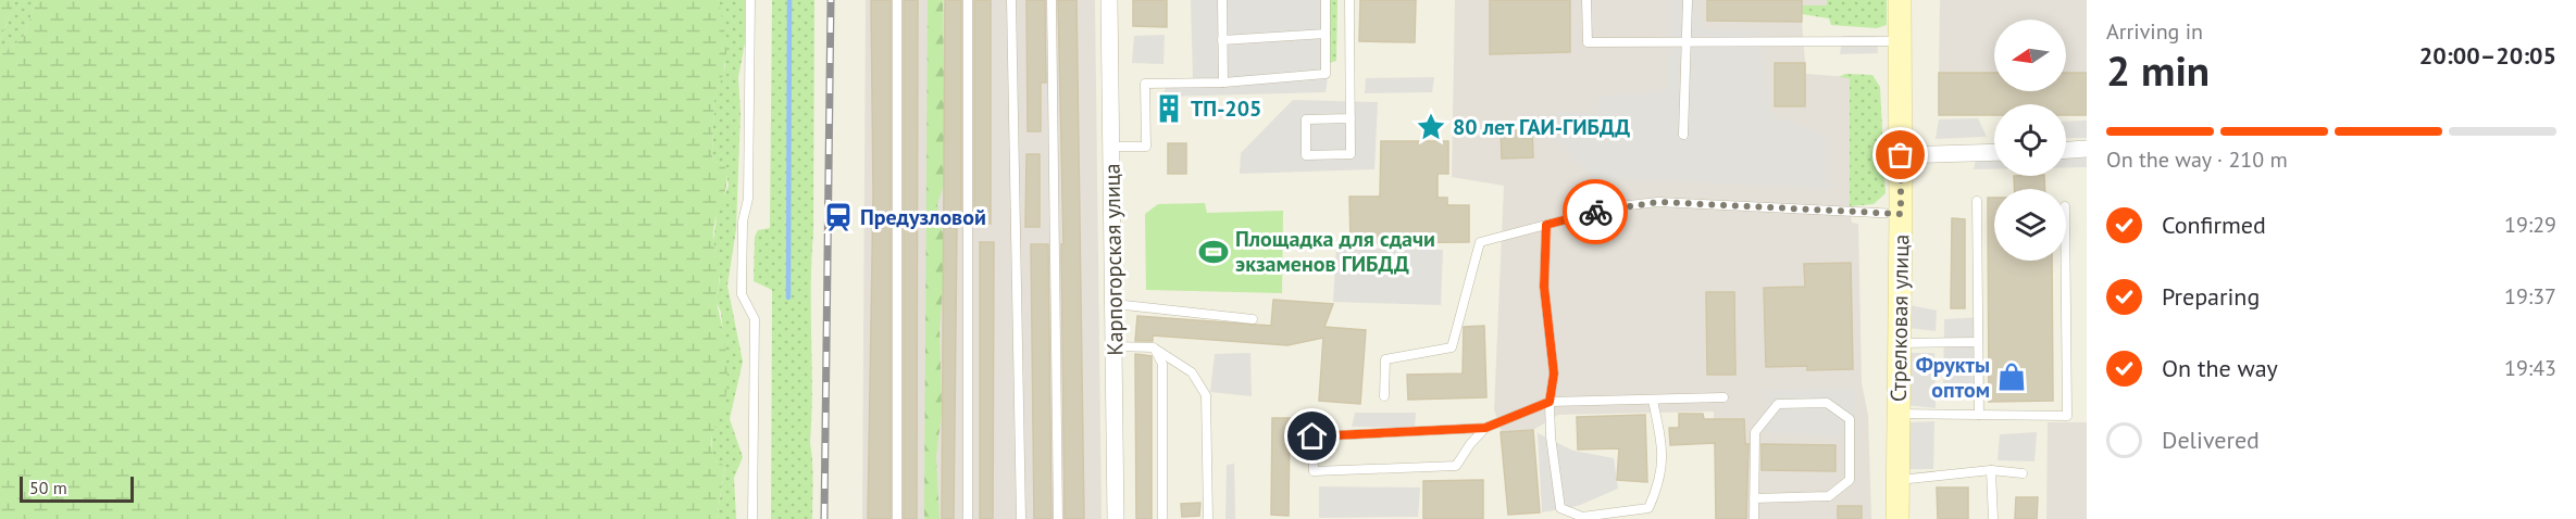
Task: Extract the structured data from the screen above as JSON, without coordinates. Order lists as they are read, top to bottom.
{
  "streets": {
    "street": ["Карпогорская улица", "Стрелковая улица"]
  },
  "places": {
    "building": ["ТП-205"],
    "place": ["80 лет ГАИ-ГИБДД"],
    "station": ["Предузловой"],
    "sports": ["Площадка для сдачи экзаменов ГИБДД"],
    "shop": ["Фрукты оптом"]
  },
  "scale_bar": "50 m",
  "north": "left",
  "page": {
    "heading": ["2 min", "Arriving in", "20:00–20:05"],
    "bar": "On the way · 210 m",
    "list": [
      ["Confirmed", "19:29"],
      ["Preparing", "19:37"],
      ["On the way", "19:43"],
      "Delivered"
    ],
    "scale": "50 m"
  }
}
